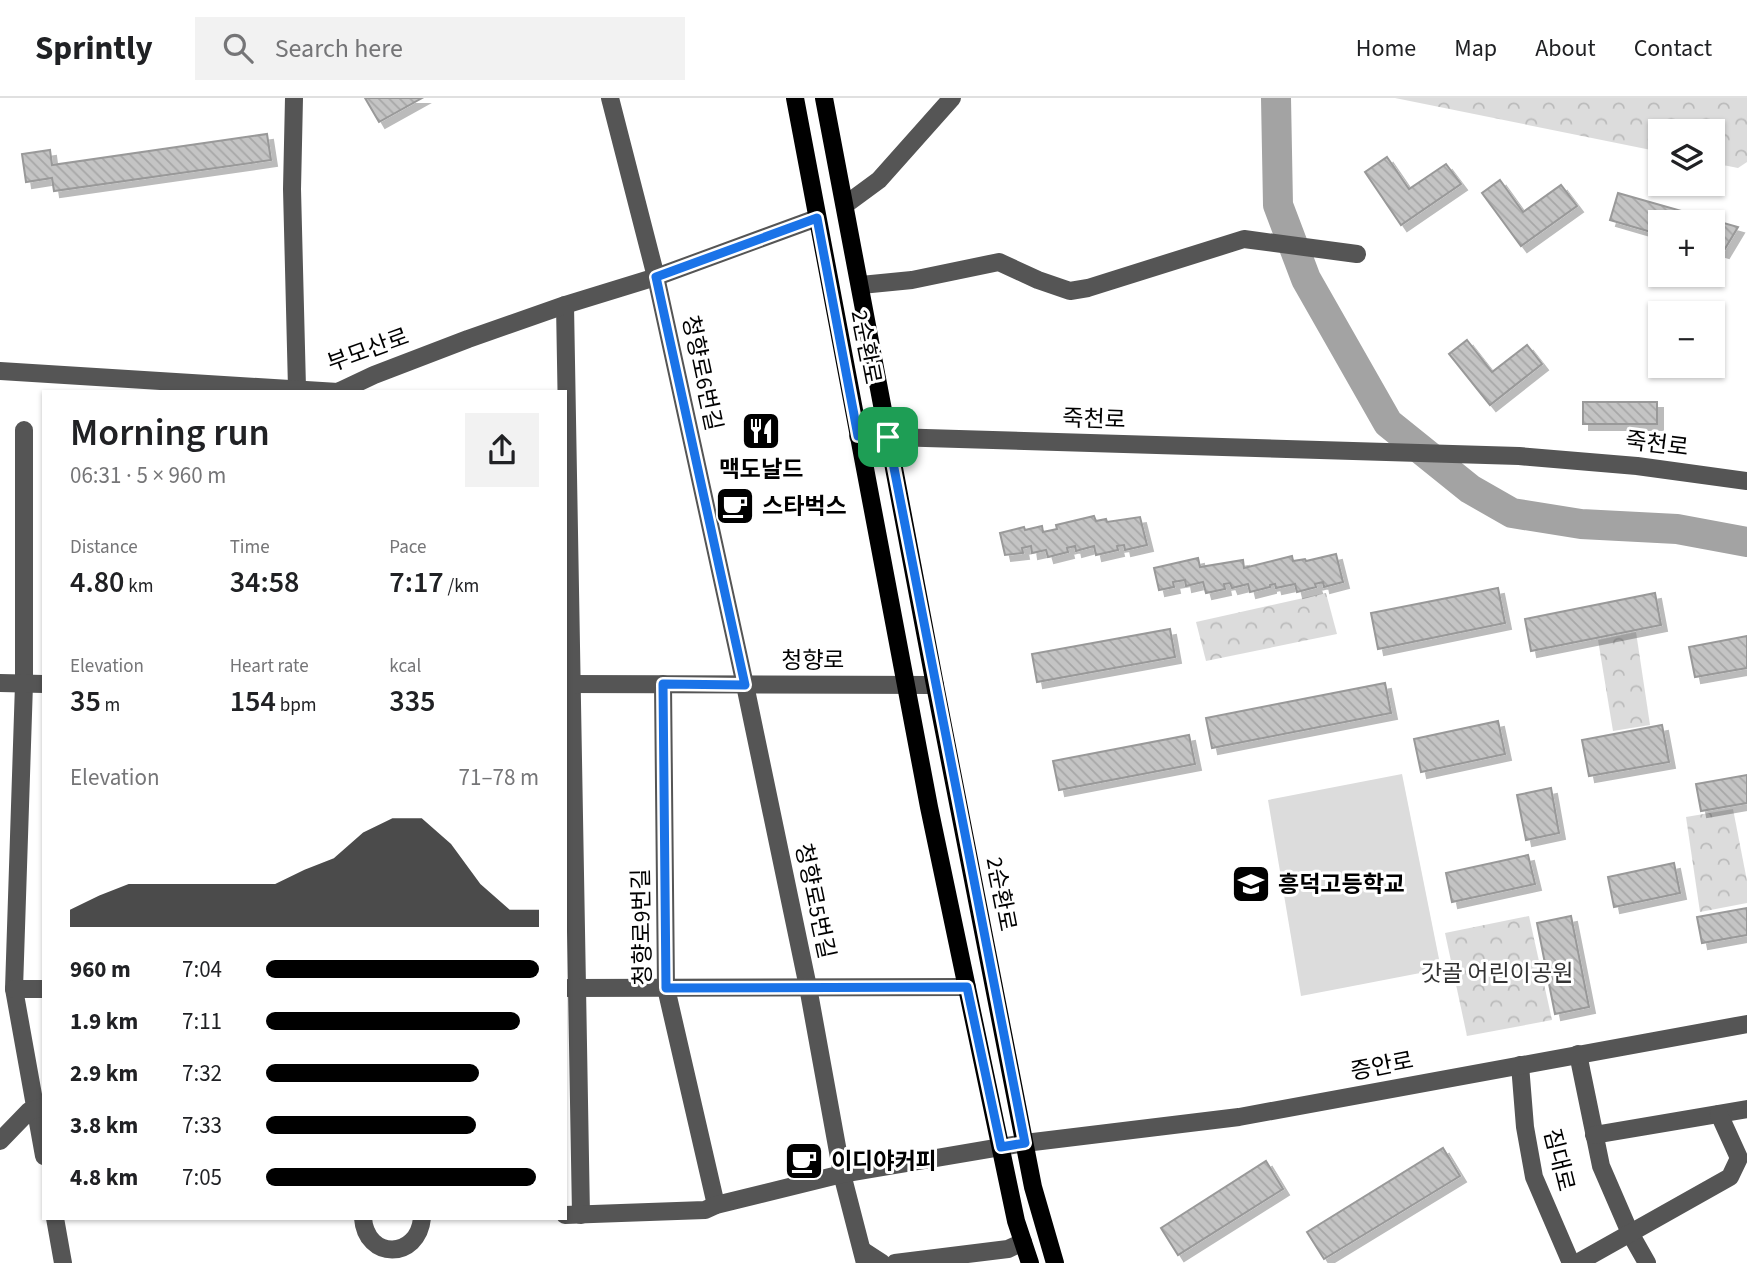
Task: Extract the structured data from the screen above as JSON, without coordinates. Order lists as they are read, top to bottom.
{
  "streets": {
    "main road": ["2순환로"],
    "street": [
      "부모산로",
      "청향로6번길",
      "죽천로",
      "청향로",
      "청향로5번길",
      "청향로9번길",
      "증안로",
      "짐대로"
    ]
  },
  "crossings": [
    ["2순환로", "부모산로"],
    ["2순환로", "죽천로"],
    ["2순환로", "청향로"],
    ["2순환로", "증안로"],
    ["부모산로", "청향로6번길"],
    ["청향로6번길", "청향로"],
    ["청향로6번길", "청향로5번길"],
    ["청향로", "청향로5번길"],
    ["청향로", "청향로9번길"],
    ["청향로5번길", "증안로"],
    ["청향로9번길", "증안로"],
    ["증안로", "짐대로"]
  ],
  "parks": ["갓골 어린이공원"],
  "places": {
    "restaurant": ["맥도날드"],
    "cafe": ["스타벅스", "이디야커피"],
    "school or university": ["흥덕고등학교"]
  },
  "page": {
    "header": "Sprintly",
    "search": "Search here",
    "nav": [
      "Home",
      "Map",
      "About",
      "Contact"
    ],
    "map_buttons": ["+", "−"],
    "heading": ["Morning run", "06:31 · 5 × 960 m"],
    "stats": [
      ["Distance", "4.80 km"],
      ["Time", "34:58"],
      ["Pace", "7:17 /km"],
      ["Elevation", "35 m"],
      ["Heart rate", "154 bpm"],
      ["kcal", "335"]
    ],
    "chart": ["Elevation", "71–78 m"],
    "list": [
      {
        "name": "960 m",
        "note": "7:04"
      },
      {
        "name": "1.9 km",
        "note": "7:11"
      },
      {
        "name": "2.9 km",
        "note": "7:32"
      },
      {
        "name": "3.8 km",
        "note": "7:33"
      },
      {
        "name": "4.8 km",
        "note": "7:05"
      }
    ]
  }
}
